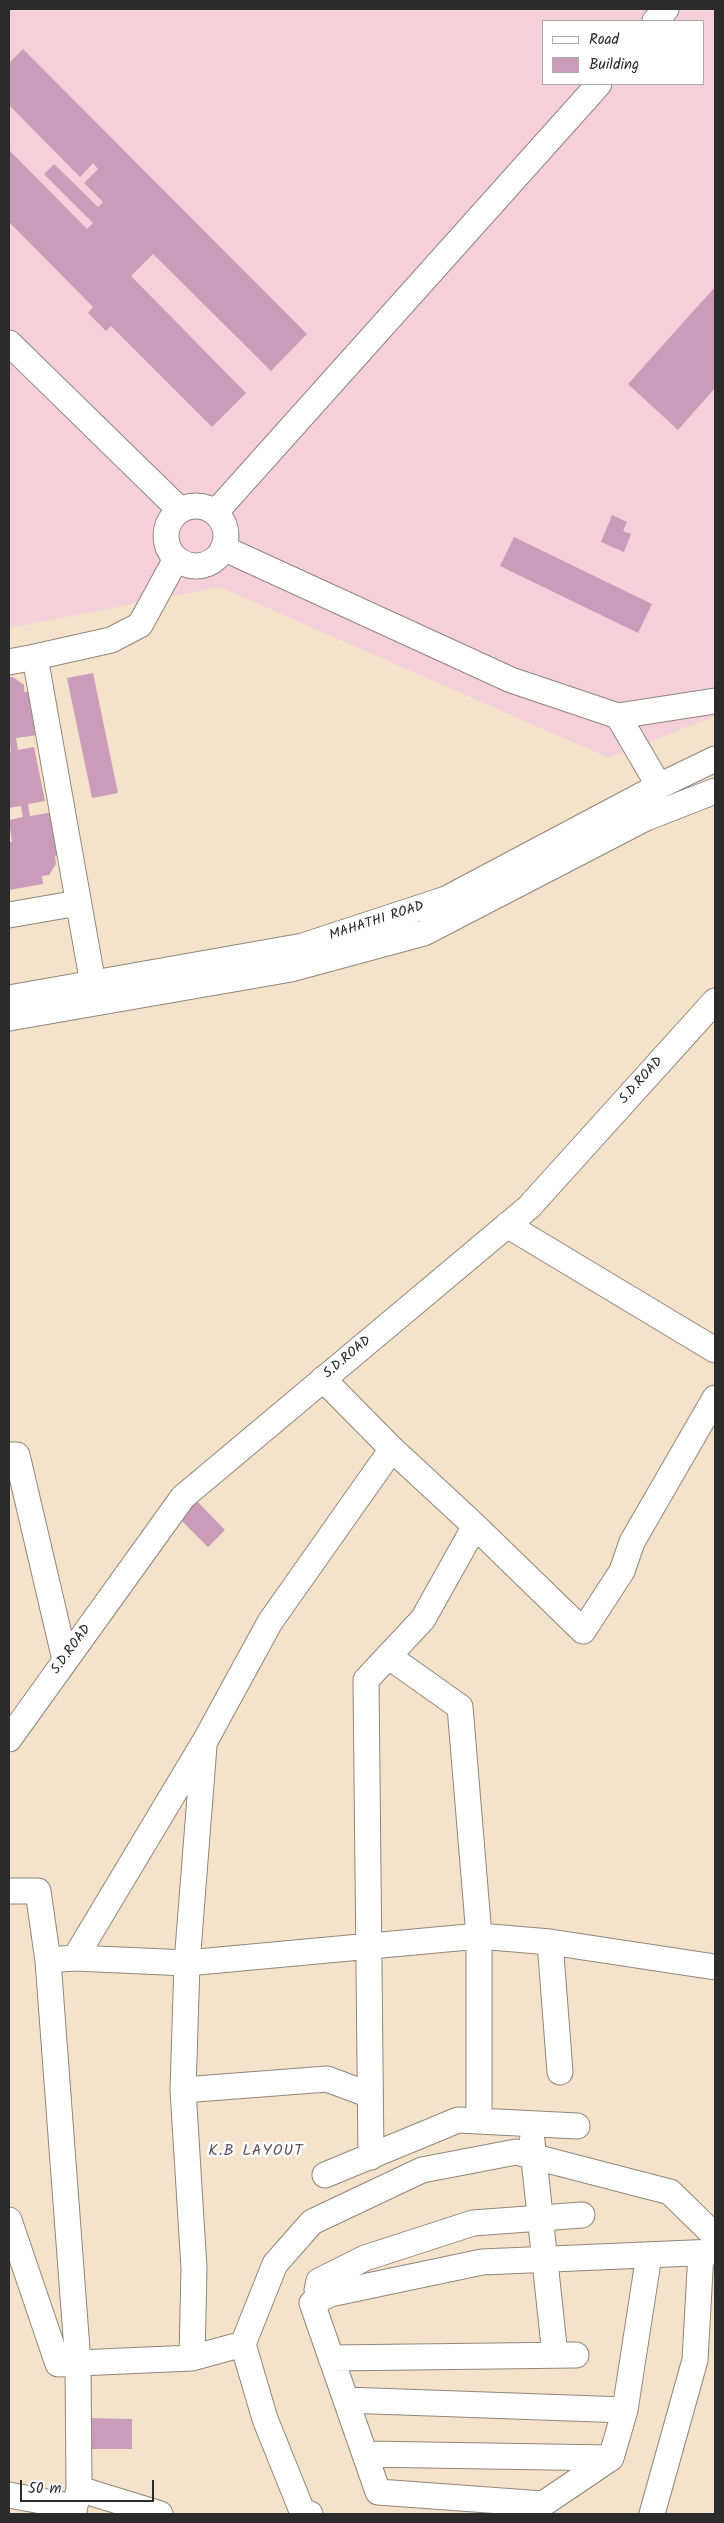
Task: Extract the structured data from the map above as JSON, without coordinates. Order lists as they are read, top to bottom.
{
  "streets": {
    "street": ["MAHATHI ROAD", "S.D.ROAD"]
  },
  "districts": ["K.B LAYOUT"],
  "legend": ["Road", "Building"],
  "scale_bar": "50 m"
}
